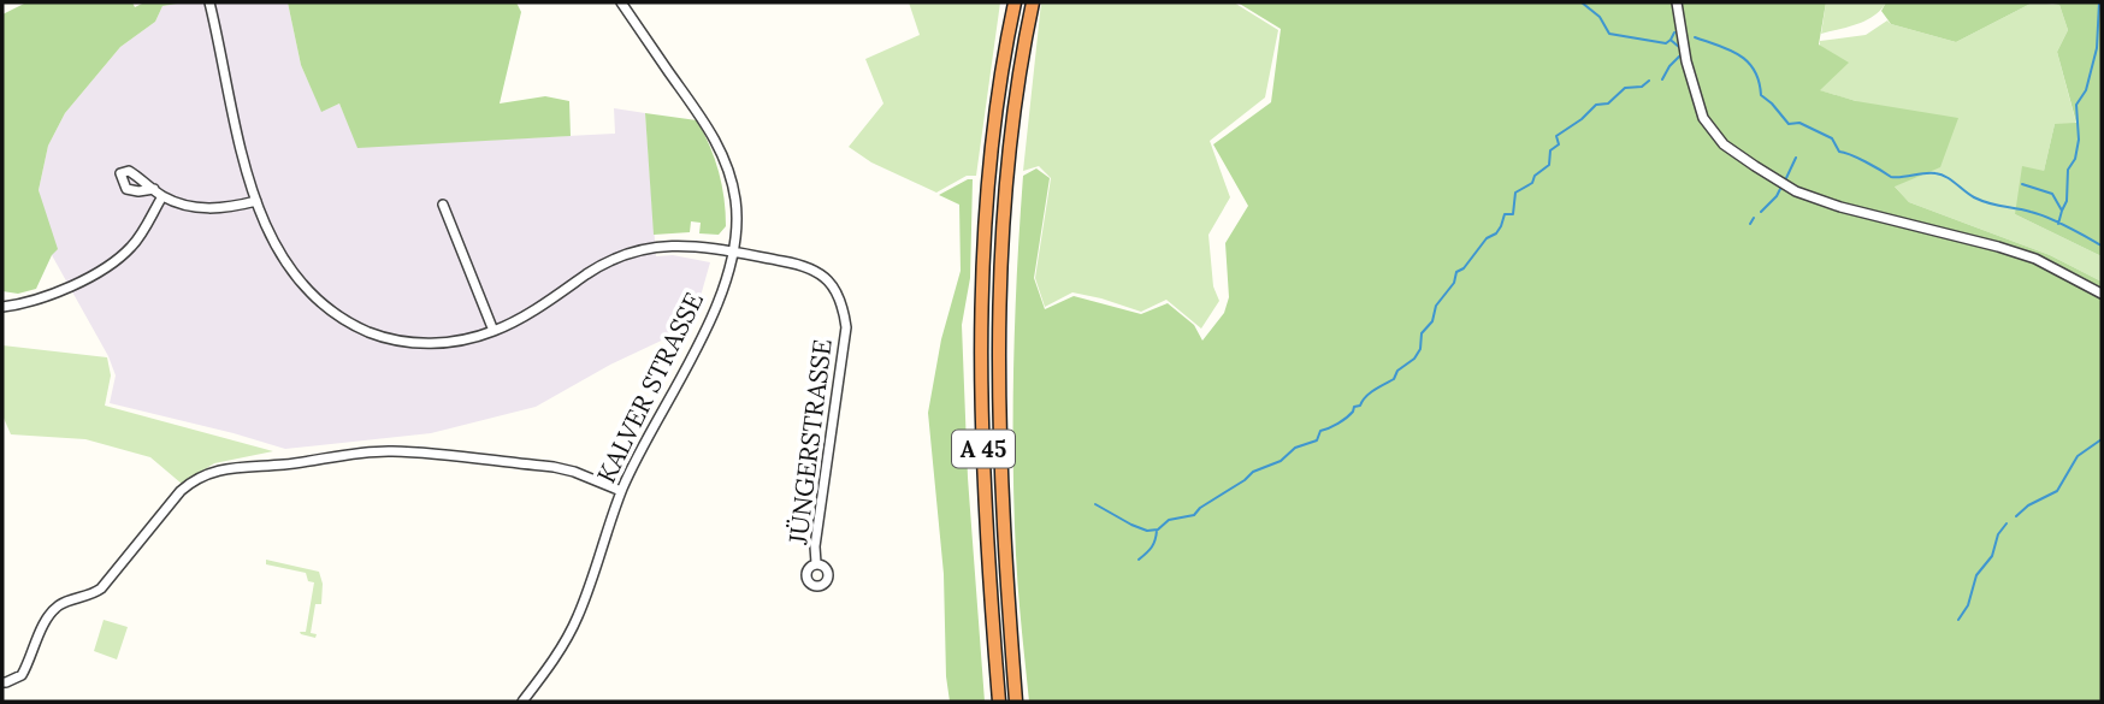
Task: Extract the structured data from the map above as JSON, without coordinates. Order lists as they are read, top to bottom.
{
  "streets": {
    "highway": ["A 45"],
    "street": ["KALVER STRASSE", "JÜNGERSTRASSE"]
  },
  "crossings": [
    ["KALVER STRASSE", "JÜNGERSTRASSE"]
  ]
}
